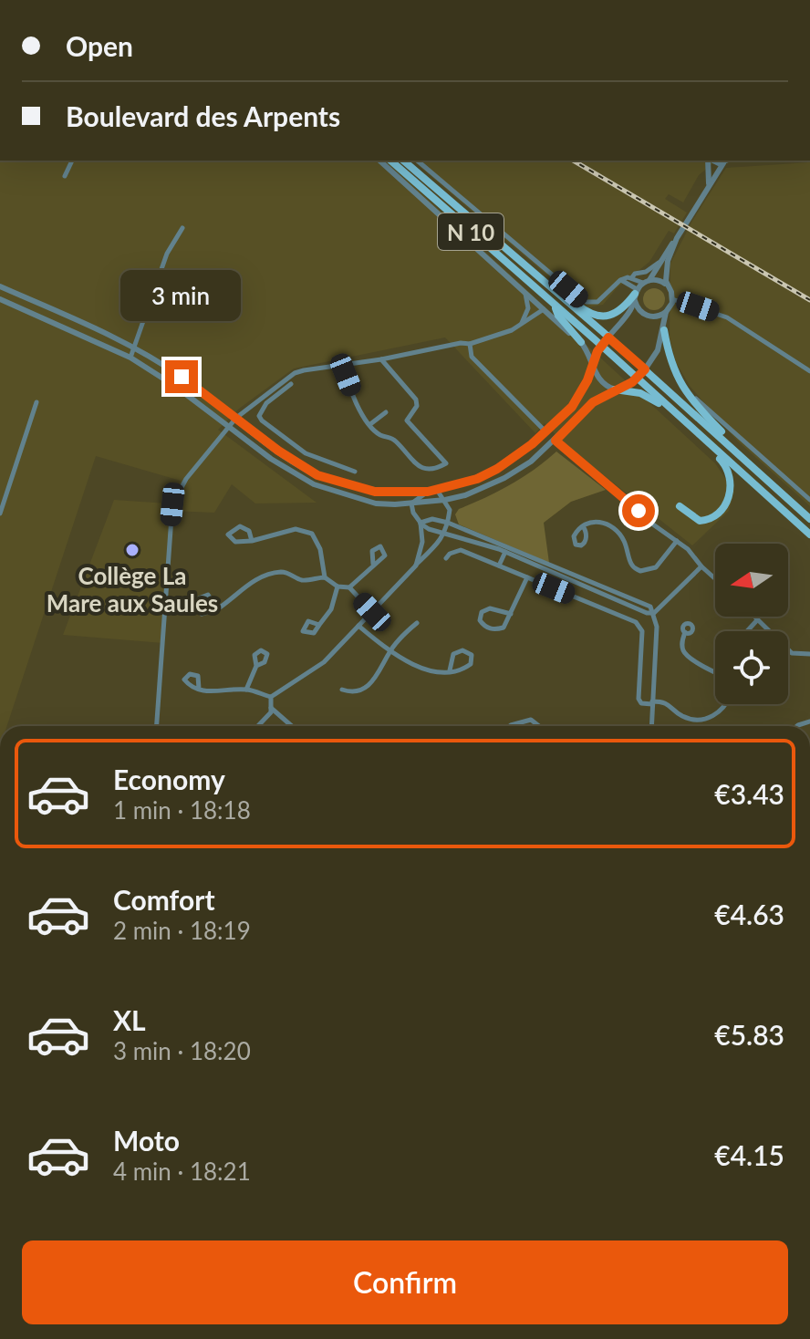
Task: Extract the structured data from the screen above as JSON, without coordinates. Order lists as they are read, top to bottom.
{
  "streets": {
    "main road": ["N 10"]
  },
  "places": ["Collège La Mare aux Saules"],
  "north": "left",
  "page": {
    "banner": ["Open", "Boulevard des Arpents"],
    "bubble": "3 min",
    "list": [
      {
        "name": "Economy",
        "note": "1 min · 18:18",
        "value": "€3.43"
      },
      {
        "name": "Comfort",
        "note": "2 min · 18:19",
        "value": "€4.63"
      },
      {
        "name": "XL",
        "note": "3 min · 18:20",
        "value": "€5.83"
      },
      {
        "name": "Moto",
        "note": "4 min · 18:21",
        "value": "€4.15"
      }
    ],
    "buttons": "Confirm"
  }
}
